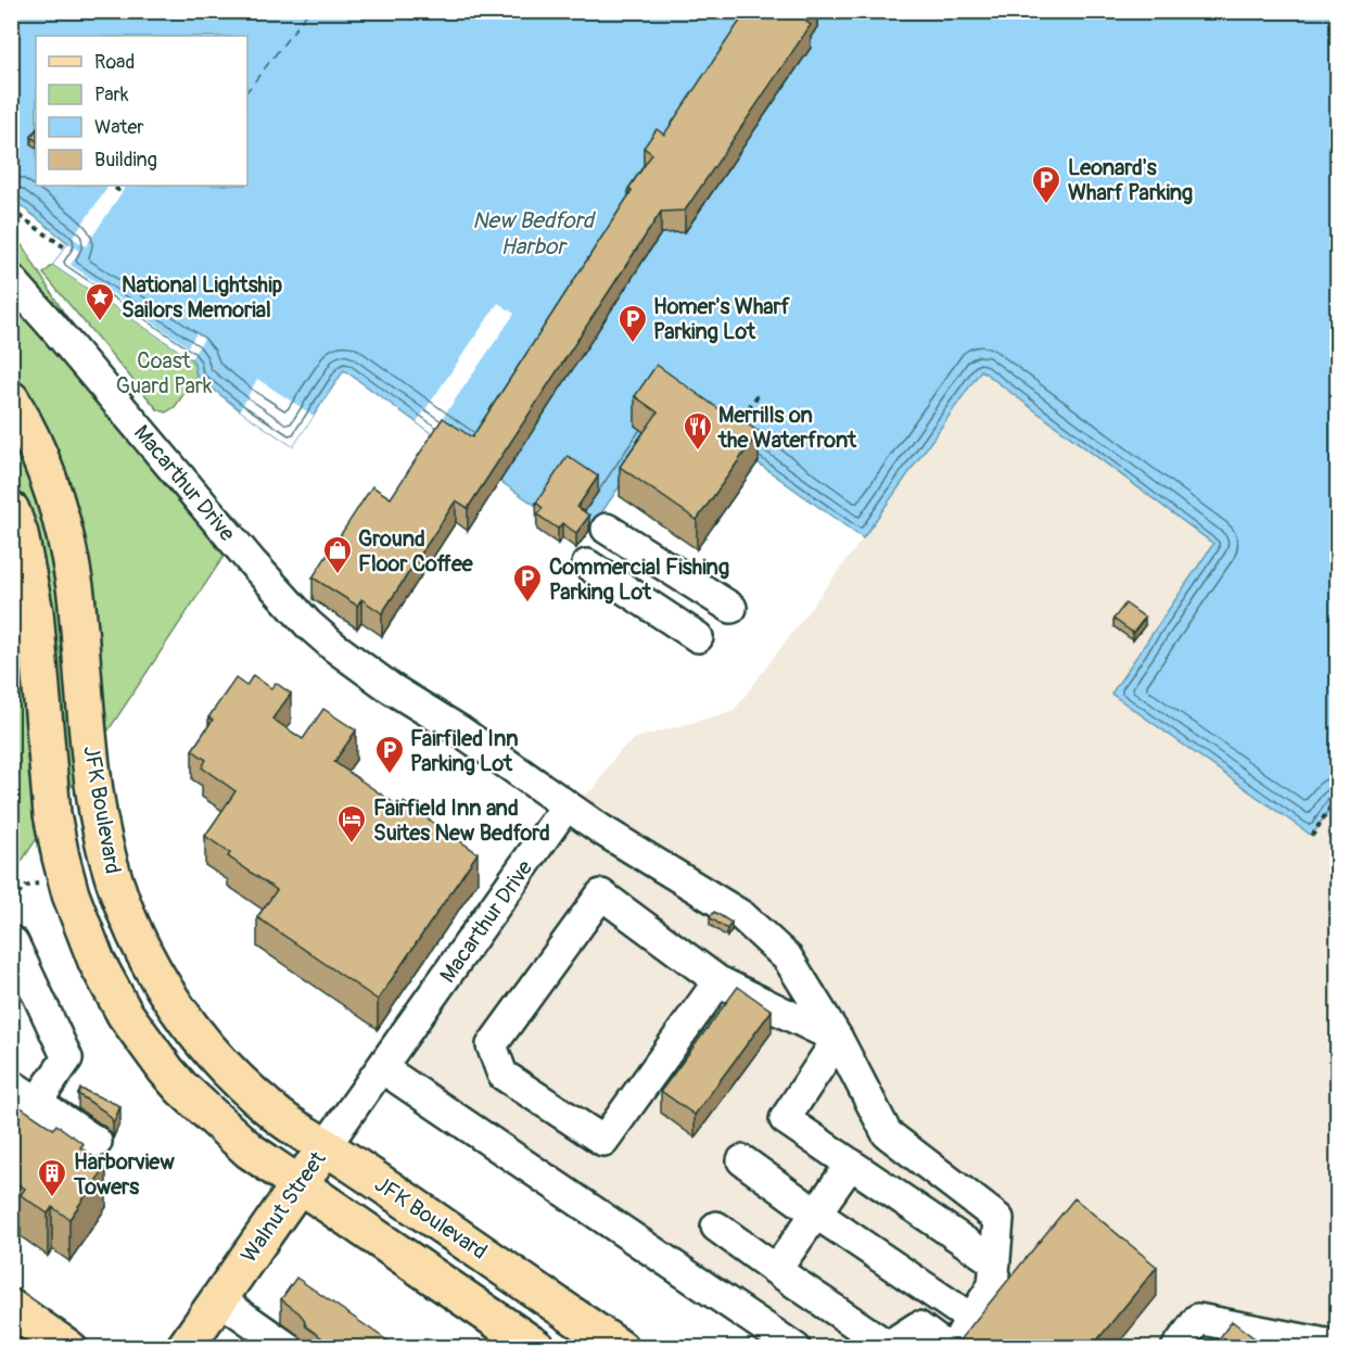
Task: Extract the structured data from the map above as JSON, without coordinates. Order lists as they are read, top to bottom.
{
  "streets": {
    "main road": ["JFK Boulevard", "Walnut Street"],
    "street": ["Macarthur Drive"]
  },
  "crossings": [
    ["Macarthur Drive", "Walnut Street"],
    ["JFK Boulevard", "Walnut Street"]
  ],
  "water": ["New Bedford Harbor"],
  "parks": ["Coast Guard Park"],
  "places": {
    "parking": [
      "Leonard's Wharf Parking",
      "Homer's Wharf Parking Lot",
      "Commercial Fishing Parking Lot",
      "Fairfiled Inn Parking Lot"
    ],
    "place": ["National Lightship Sailors Memorial"],
    "restaurant": ["Merrills on the Waterfront"],
    "shop": ["Ground Floor Coffee"],
    "hotel": ["Fairfield Inn and Suites New Bedford"],
    "building": ["Harborview Towers"]
  },
  "legend": [
    "Road",
    "Park",
    "Water",
    "Building"
  ]
}
